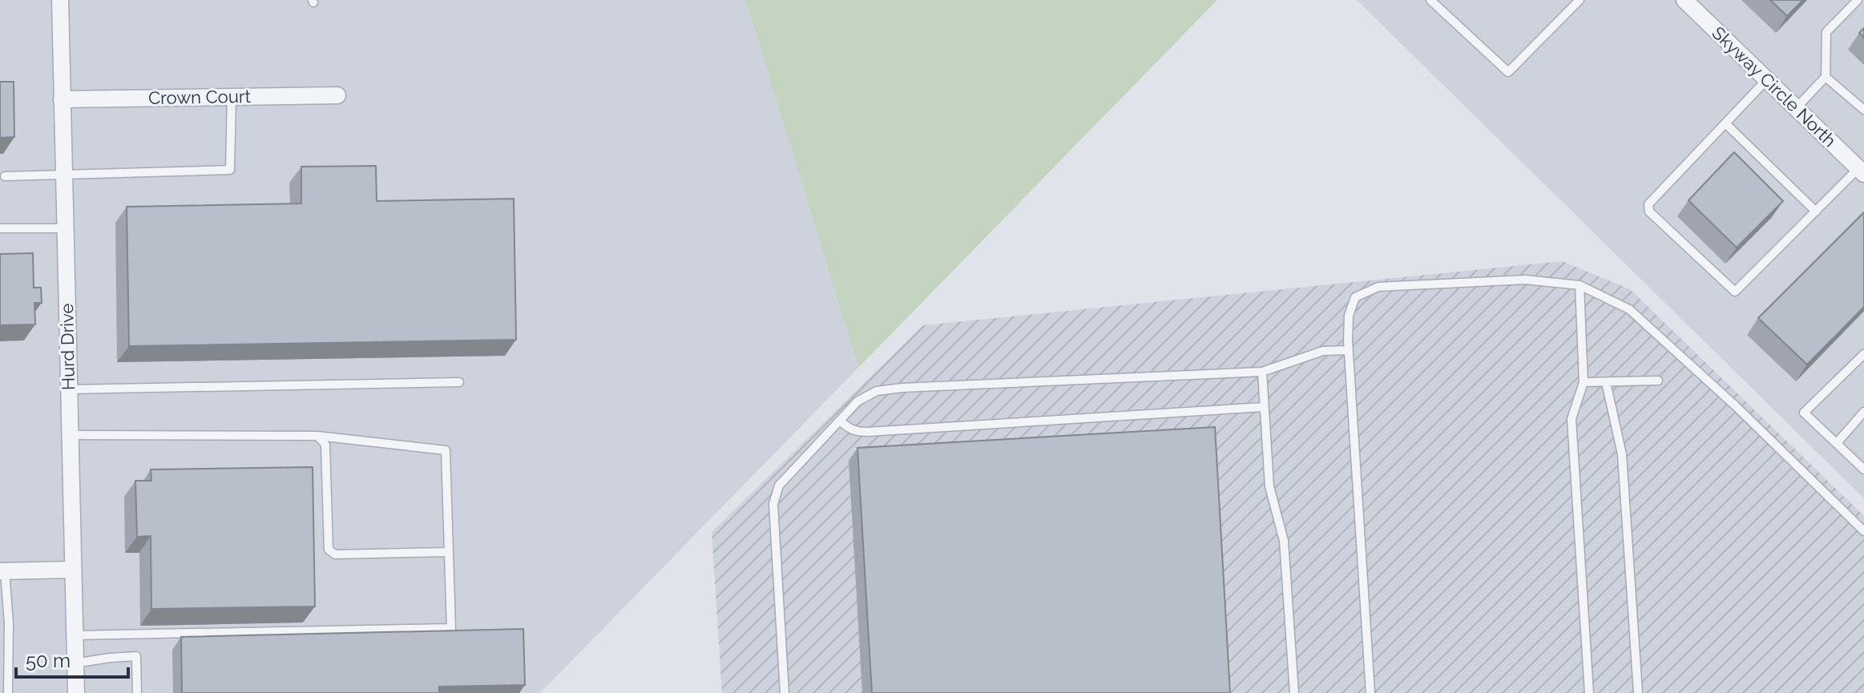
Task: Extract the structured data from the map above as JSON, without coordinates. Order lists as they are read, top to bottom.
{
  "streets": {
    "street": ["Skyway Circle North", "Crown Court", "Hurd Drive"]
  },
  "crossings": [
    ["Crown Court", "Hurd Drive"]
  ],
  "scale_bar": "50 m"
}
